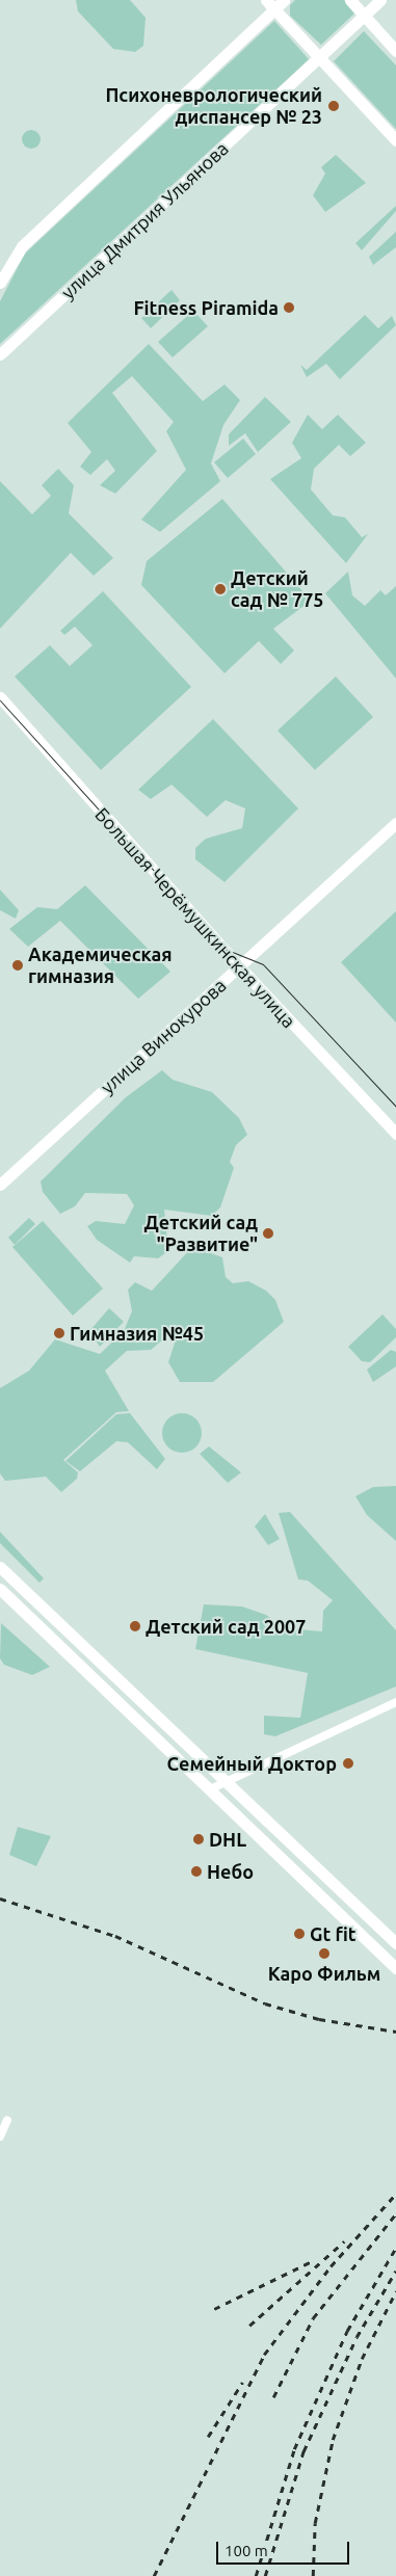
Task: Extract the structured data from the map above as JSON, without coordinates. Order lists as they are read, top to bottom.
{
  "streets": {
    "main road": ["улица Дмитрия Ульянова", "Большая Черёмушкинская улица", "улица Винокурова"]
  },
  "crossings": [
    ["Большая Черёмушкинская улица", "улица Винокурова"]
  ],
  "places": [
    "Психоневрологический диспансер № 23",
    "Fitness Piramida",
    "Детский сад № 775",
    "Академическая гимназия",
    "Детский сад \"Развитие\"",
    "Гимназия №45",
    "Детский сад 2007",
    "Семейный Доктор",
    "DHL",
    "Небо",
    "Gt fit",
    "Каро Фильм"
  ],
  "scale_bar": "100 m"
}
